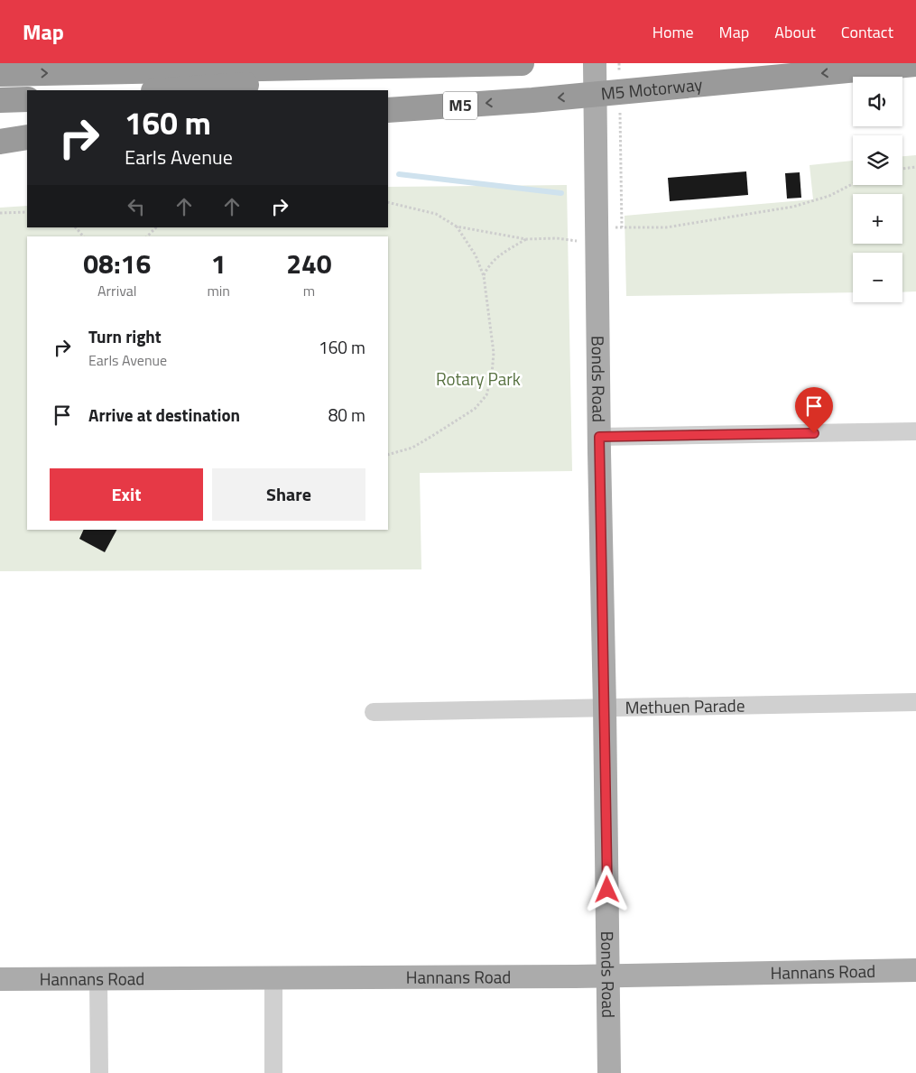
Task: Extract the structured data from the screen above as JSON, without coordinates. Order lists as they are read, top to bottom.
{
  "streets": {
    "highway": ["M5 Motorway", "M5"],
    "main road": ["Bonds Road", "Hannans Road"],
    "street": ["Methuen Parade"]
  },
  "crossings": [
    ["Bonds Road", "Methuen Parade"],
    ["Bonds Road", "Hannans Road"]
  ],
  "parks": ["Rotary Park"],
  "page": {
    "header": "Map",
    "nav": [
      "Home",
      "Map",
      "About",
      "Contact"
    ],
    "map_buttons": ["+", "−"],
    "turn": ["160 m", "Earls Avenue"],
    "eta": [
      "08:16",
      "Arrival",
      "1",
      "min",
      "240",
      "m"
    ],
    "list": [
      {
        "name": "Turn right",
        "note": "Earls Avenue",
        "value": "160 m"
      },
      {
        "name": "Arrive at destination",
        "value": "80 m"
      }
    ],
    "buttons": ["Exit", "Share"]
  }
}
